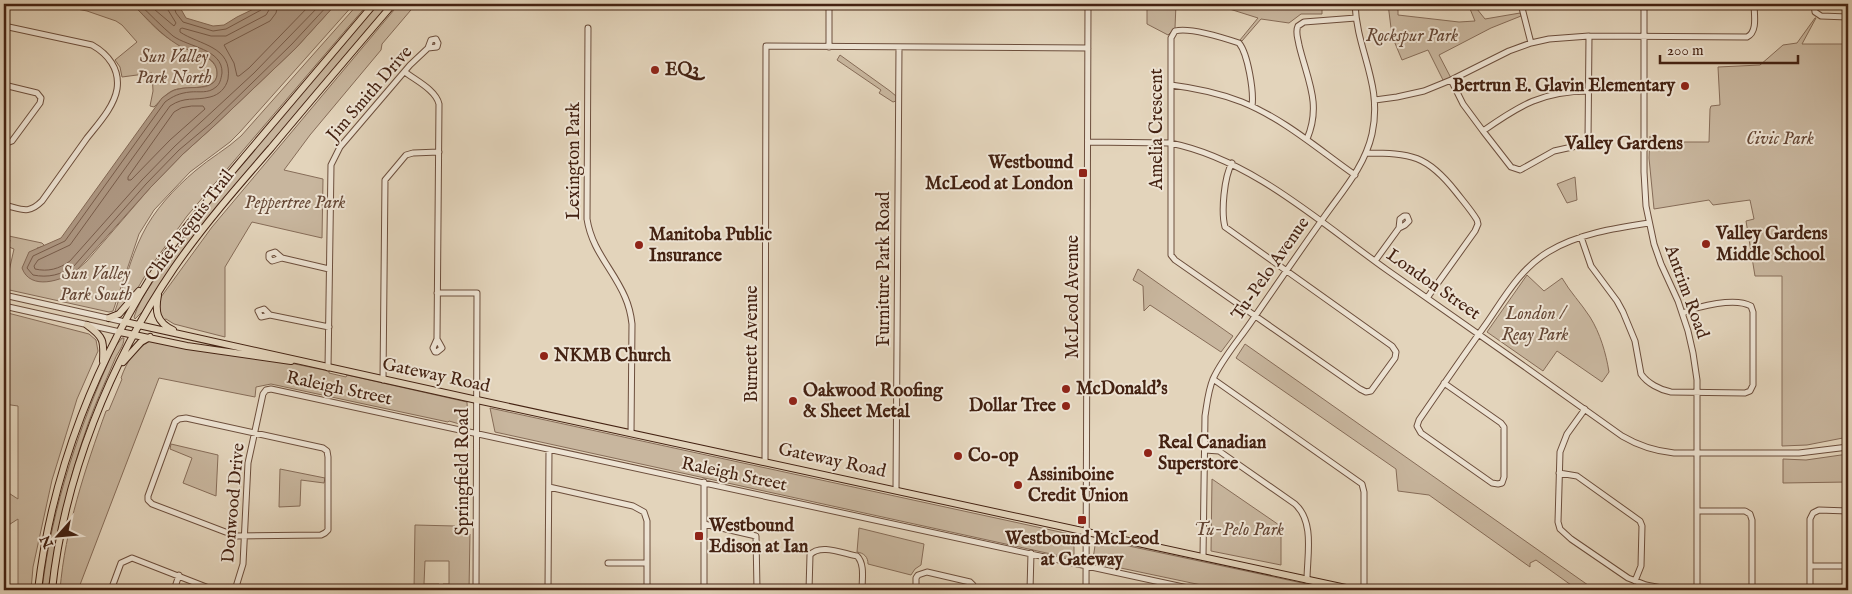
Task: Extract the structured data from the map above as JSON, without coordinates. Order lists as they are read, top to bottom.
{
  "streets": {
    "main road": ["Chief Peguis Trail", "Gateway Road"],
    "street": [
      "Jim Smith Drive",
      "Amelia Crescent",
      "Lexington Park",
      "Furniture Park Road",
      "Tu-Pelo Avenue",
      "London Street",
      "Antrim Road",
      "McLeod Avenue",
      "Burnett Avenue",
      "Raleigh Street",
      "Springfield Road",
      "Donwood Drive"
    ]
  },
  "crossings": [
    ["Jim Smith Drive", "Gateway Road"],
    ["Amelia Crescent", "Tu-Pelo Avenue"],
    ["Amelia Crescent", "London Street"],
    ["Lexington Park", "Gateway Road"],
    ["Chief Peguis Trail", "Gateway Road"],
    ["Furniture Park Road", "Gateway Road"],
    ["Tu-Pelo Avenue", "London Street"],
    ["Tu-Pelo Avenue", "Gateway Road"],
    ["London Street", "Antrim Road"],
    ["London Street", "McLeod Avenue"],
    ["McLeod Avenue", "Gateway Road"],
    ["McLeod Avenue", "Raleigh Street"],
    ["Burnett Avenue", "Gateway Road"],
    ["Gateway Road", "Springfield Road"],
    ["Raleigh Street", "Springfield Road"],
    ["Raleigh Street", "Donwood Drive"]
  ],
  "districts": ["Valley Gardens"],
  "parks": [
    "Rockspur Park",
    "Sun Valley Park North",
    "Civic Park",
    "Peppertree Park",
    "Sun Valley Park South",
    "London / Reay Park",
    "Tu-Pelo Park"
  ],
  "places": {
    "other": [
      "EQ3",
      "Bertrun E. Glavin Elementary",
      "Valley Gardens Middle School",
      "Manitoba Public Insurance",
      "NKMB Church",
      "McDonald's",
      "Oakwood Roofing & Sheet Metal",
      "Dollar Tree",
      "Real Canadian Superstore",
      "Co-op",
      "Assiniboine Credit Union"
    ],
    "transit": ["Westbound McLeod at London", "Westbound McLeod at Gateway", "Westbound Edison at Ian"]
  },
  "scale_bar": "200 m",
  "north": "bottom left"
}
